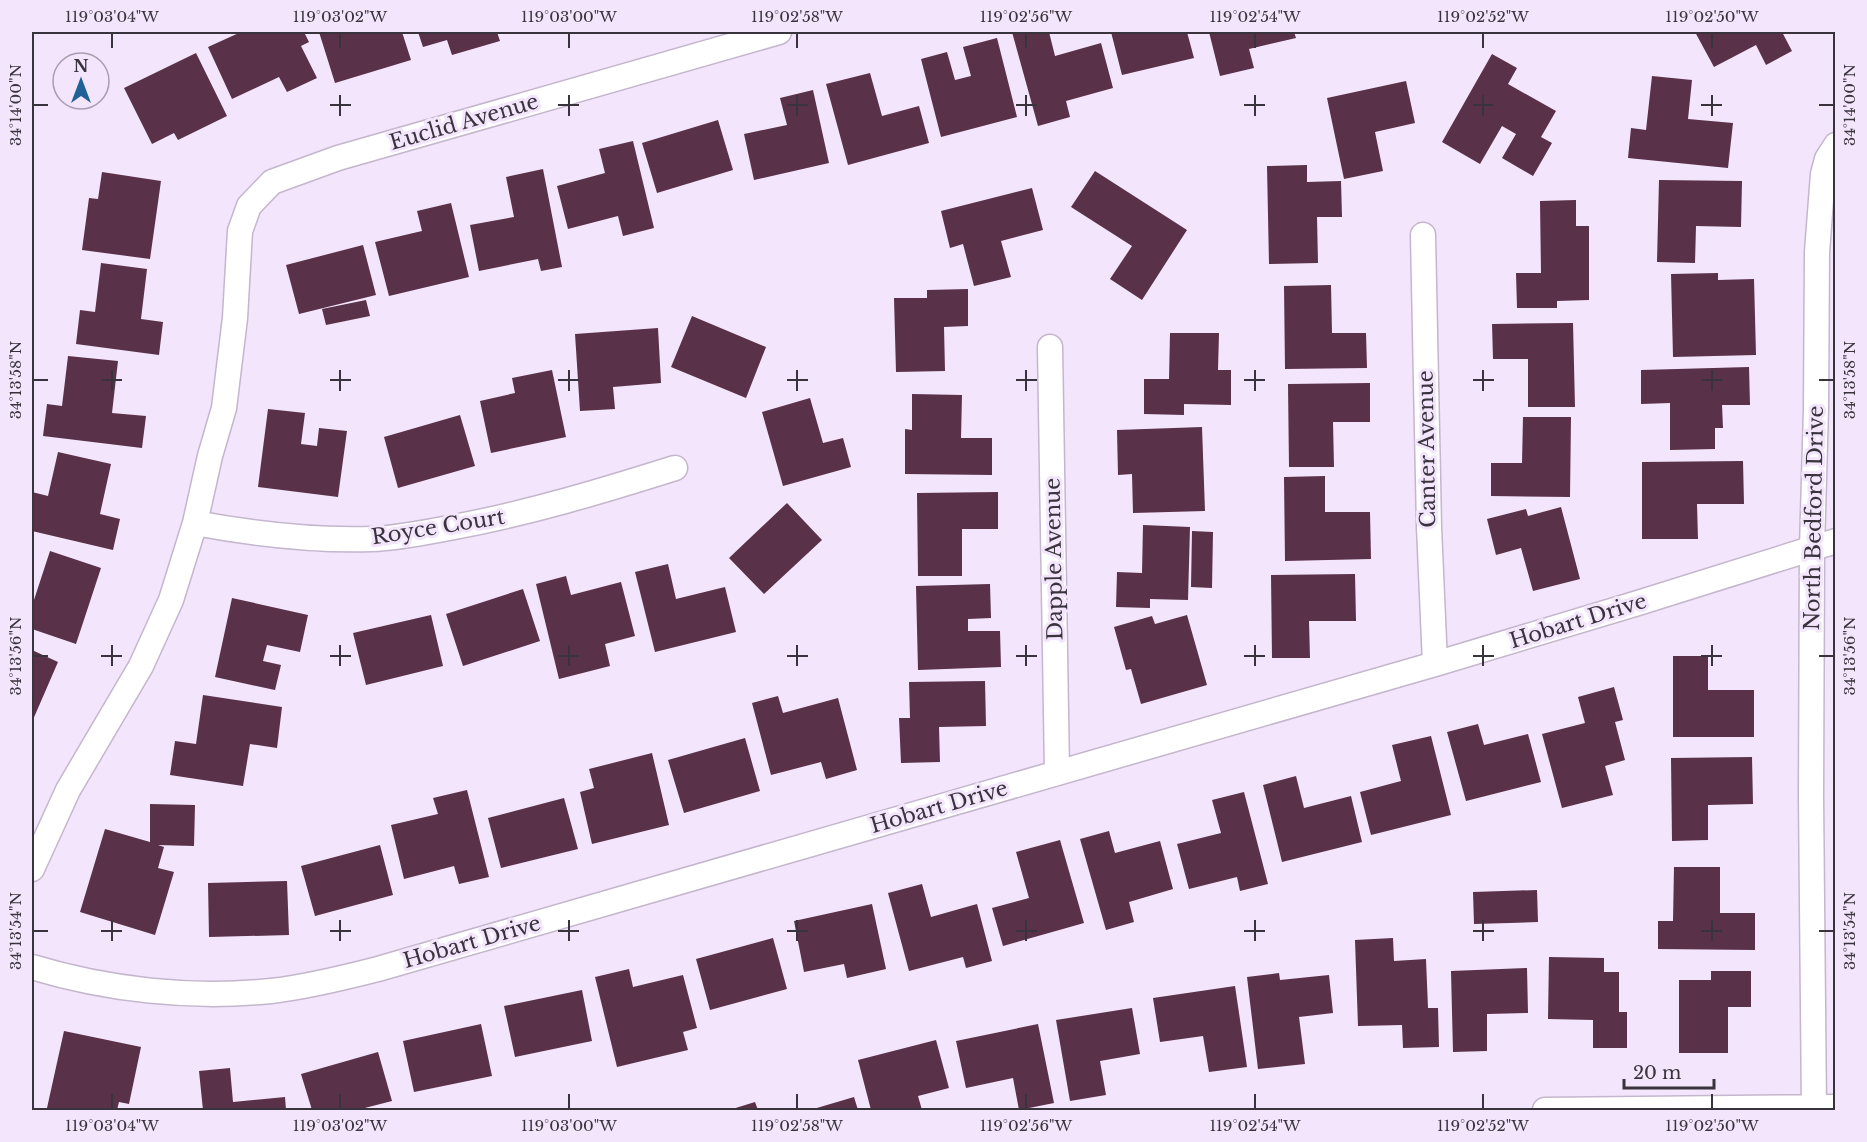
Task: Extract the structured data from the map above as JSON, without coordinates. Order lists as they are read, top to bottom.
{
  "streets": {
    "street": [
      "Euclid Avenue",
      "Canter Avenue",
      "North Bedford Drive",
      "Royce Court",
      "Dapple Avenue",
      "Hobart Drive"
    ]
  },
  "crossings": [
    ["Euclid Avenue", "Royce Court"],
    ["Canter Avenue", "Hobart Drive"],
    ["North Bedford Drive", "Hobart Drive"],
    ["Dapple Avenue", "Hobart Drive"]
  ],
  "scale_bar": "20 m",
  "north": "top",
  "coordinates": [
    "119°03'04\"W",
    "119°03'02\"W",
    "119°03'00\"W",
    "119°02'58\"W",
    "119°02'56\"W",
    "119°02'54\"W",
    "119°02'52\"W",
    "119°02'50\"W",
    "34°14'00\"N",
    "34°13'58\"N",
    "34°13'56\"N",
    "34°13'54\"N"
  ]
}
